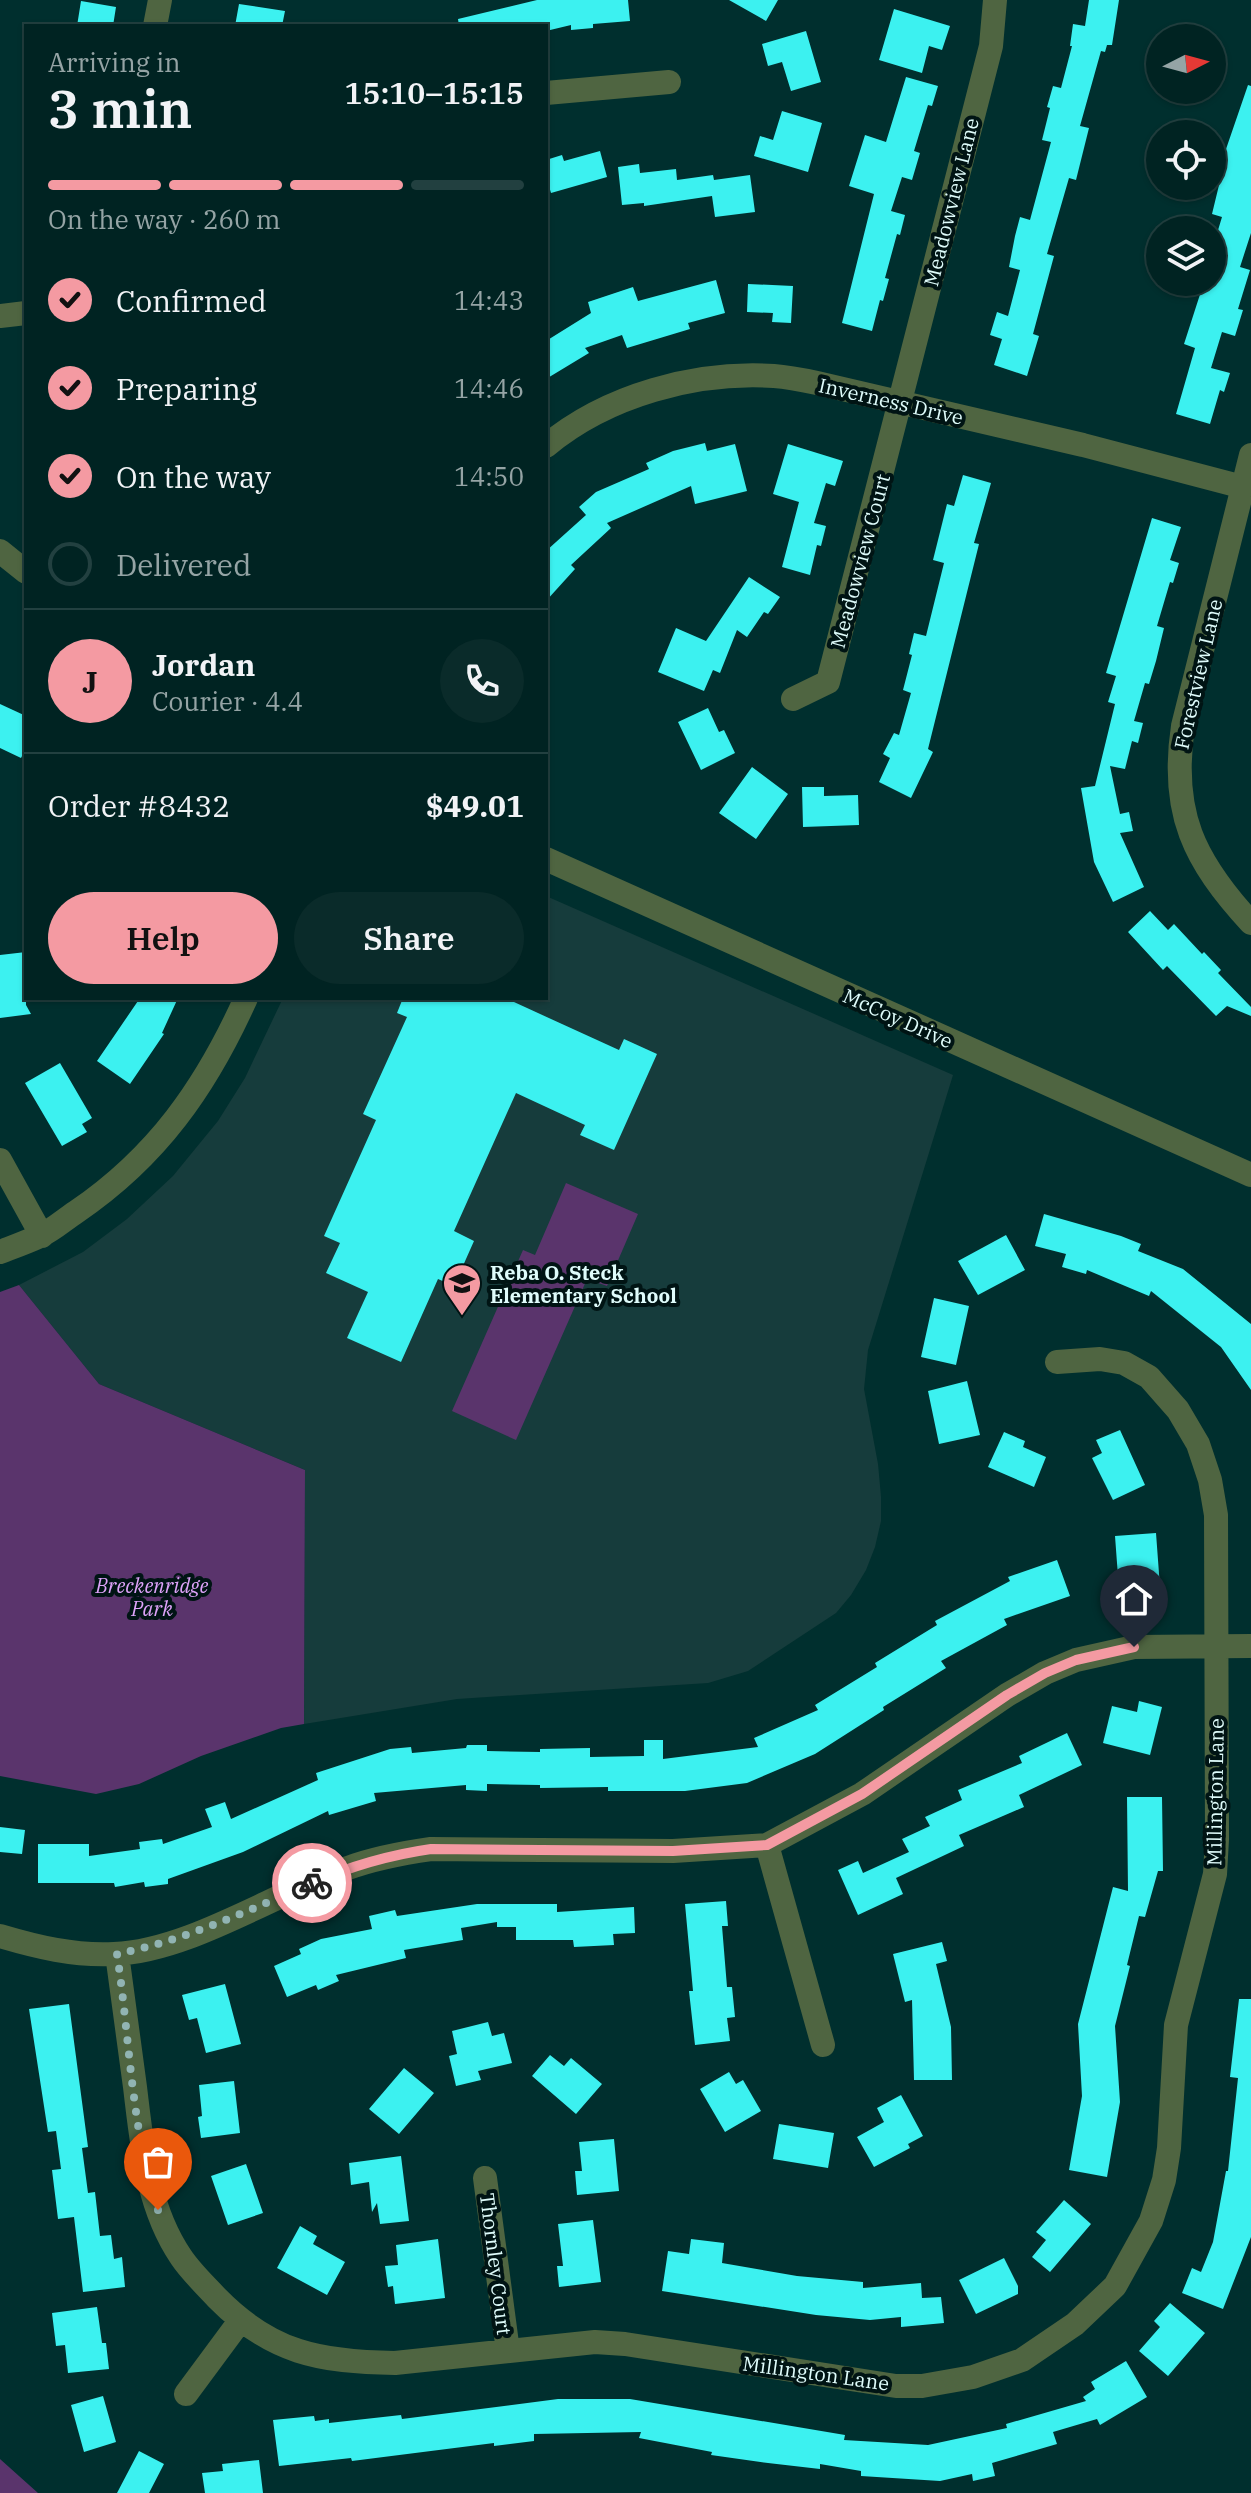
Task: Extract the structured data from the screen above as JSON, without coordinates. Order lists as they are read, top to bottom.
{
  "streets": {
    "street": [
      "Meadowview Lane",
      "Inverness Drive",
      "Meadowview Court",
      "Forestview Lane",
      "McCoy Drive",
      "Millington Lane",
      "Thornley Court"
    ]
  },
  "crossings": [
    ["Meadowview Lane", "Inverness Drive"],
    ["Meadowview Lane", "Meadowview Court"],
    ["Inverness Drive", "Meadowview Court"],
    ["Inverness Drive", "Forestview Lane"],
    ["Millington Lane", "Thornley Court"]
  ],
  "parks": ["Breckenridge Park"],
  "places": {
    "school or university": ["Reba O. Steck Elementary School"]
  },
  "north": "right",
  "page": {
    "heading": ["3 min", "Arriving in", "15:10–15:15"],
    "panel": [
      "Jordan",
      "Courier · 4.4",
      "Order #8432",
      "$49.01"
    ],
    "bar": "On the way · 260 m",
    "list": [
      ["Confirmed", "14:43"],
      ["Preparing", "14:46"],
      ["On the way", "14:50"],
      "Delivered"
    ],
    "round": "J",
    "buttons": ["Help", "Share"]
  }
}
